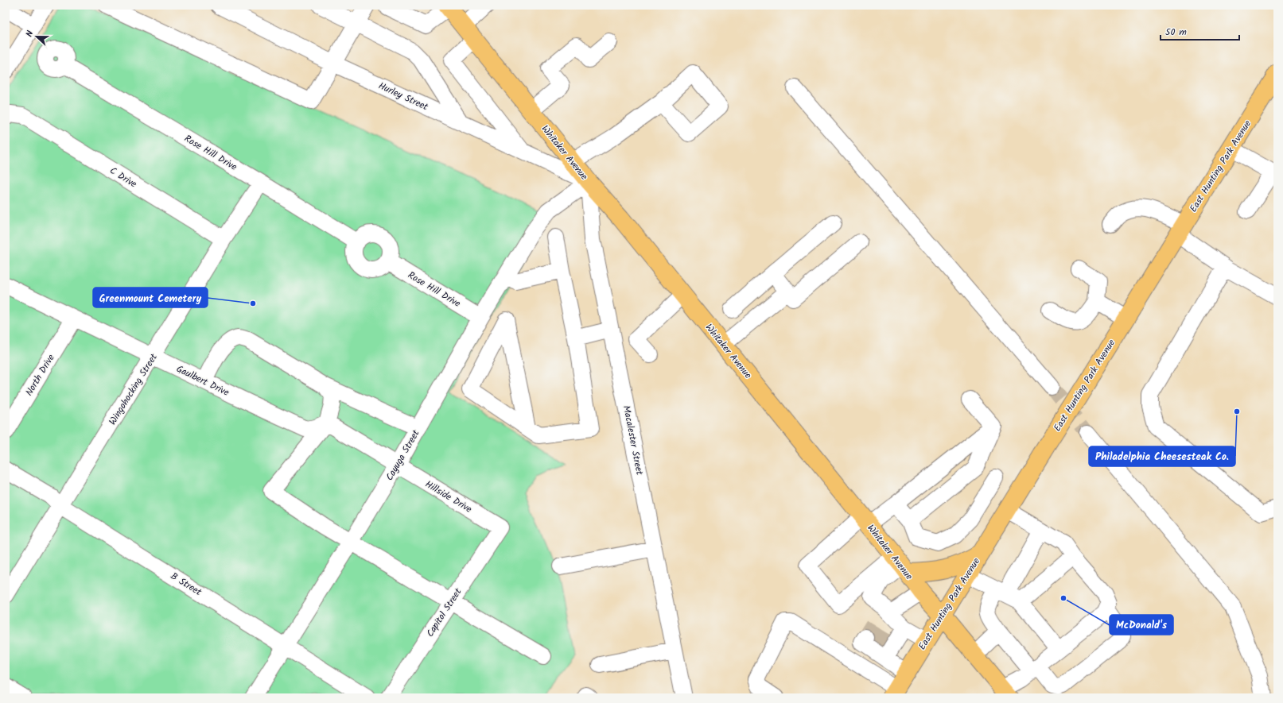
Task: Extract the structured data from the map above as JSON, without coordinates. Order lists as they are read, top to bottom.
{
  "streets": {
    "main road": ["Whitaker Avenue", "East Hunting Park Avenue"],
    "street": [
      "Hurley Street",
      "Rose Hill Drive",
      "C Drive",
      "North Drive",
      "Gaulbert Drive",
      "Wingohocking Street",
      "Macalester Street",
      "Cayuga Street",
      "Hillside Drive",
      "B Street",
      "Capitol Street"
    ]
  },
  "crossings": [
    ["Hurley Street", "Whitaker Avenue"],
    ["Hurley Street", "Macalester Street"],
    ["Hurley Street", "Cayuga Street"],
    ["Rose Hill Drive", "Wingohocking Street"],
    ["Rose Hill Drive", "Cayuga Street"],
    ["Whitaker Avenue", "East Hunting Park Avenue"],
    ["Whitaker Avenue", "Macalester Street"],
    ["Whitaker Avenue", "Cayuga Street"],
    ["C Drive", "Wingohocking Street"],
    ["North Drive", "Gaulbert Drive"],
    ["Gaulbert Drive", "Wingohocking Street"],
    ["Wingohocking Street", "B Street"],
    ["Macalester Street", "Cayuga Street"],
    ["Cayuga Street", "Hillside Drive"],
    ["Cayuga Street", "B Street"],
    ["Hillside Drive", "Capitol Street"]
  ],
  "places": ["Greenmount Cemetery", "Philadelphia Cheesesteak Co.", "McDonald's"],
  "scale_bar": "50 m",
  "north": "left"
}
